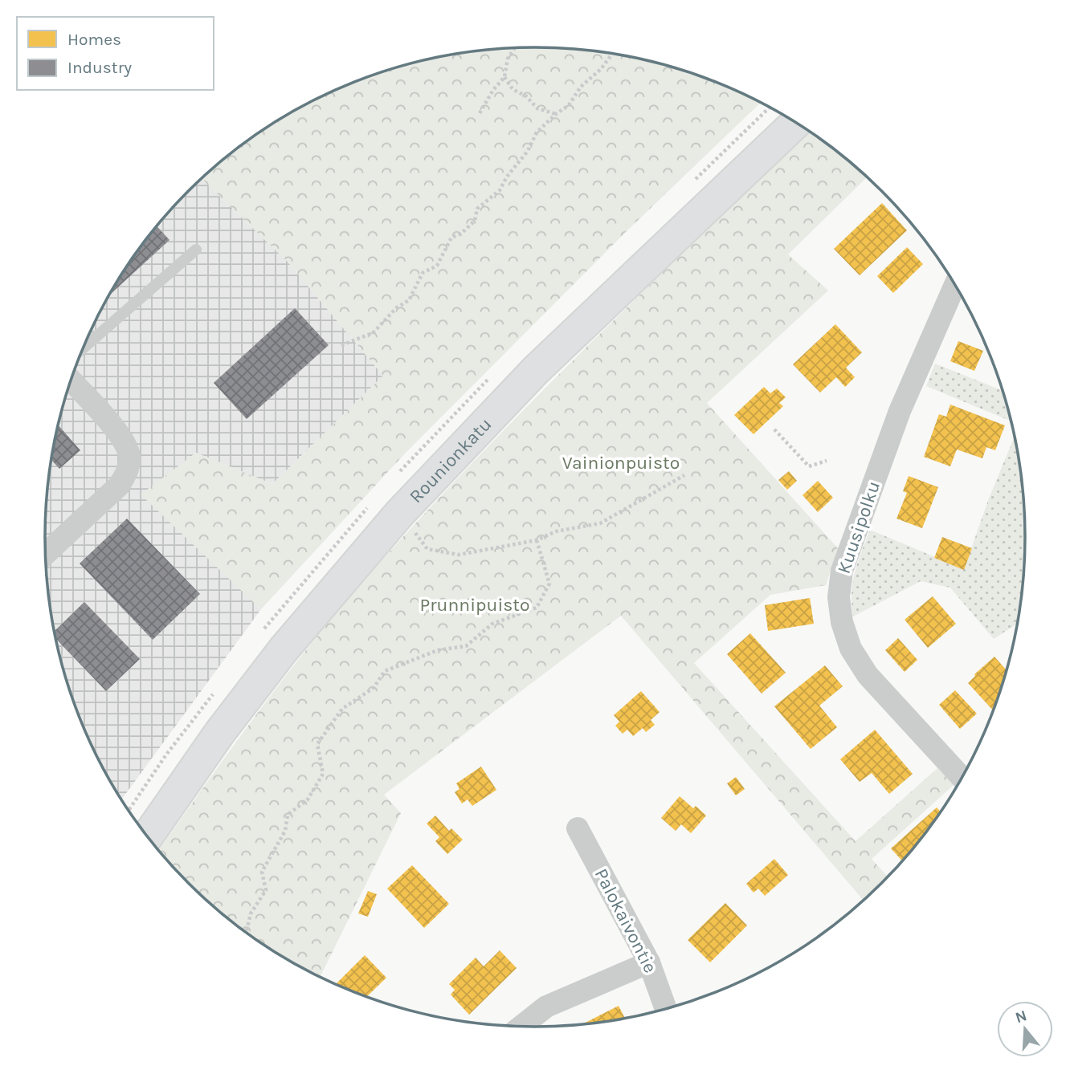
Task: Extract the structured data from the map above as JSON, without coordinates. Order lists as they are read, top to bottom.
{
  "streets": {
    "main road": ["Rounionkatu"],
    "street": ["Kuusipolku", "Palokaivontie"]
  },
  "parks": ["Vainionpuisto", "Prunnipuisto"],
  "legend": ["Homes", "Industry"],
  "north": "top"
}
